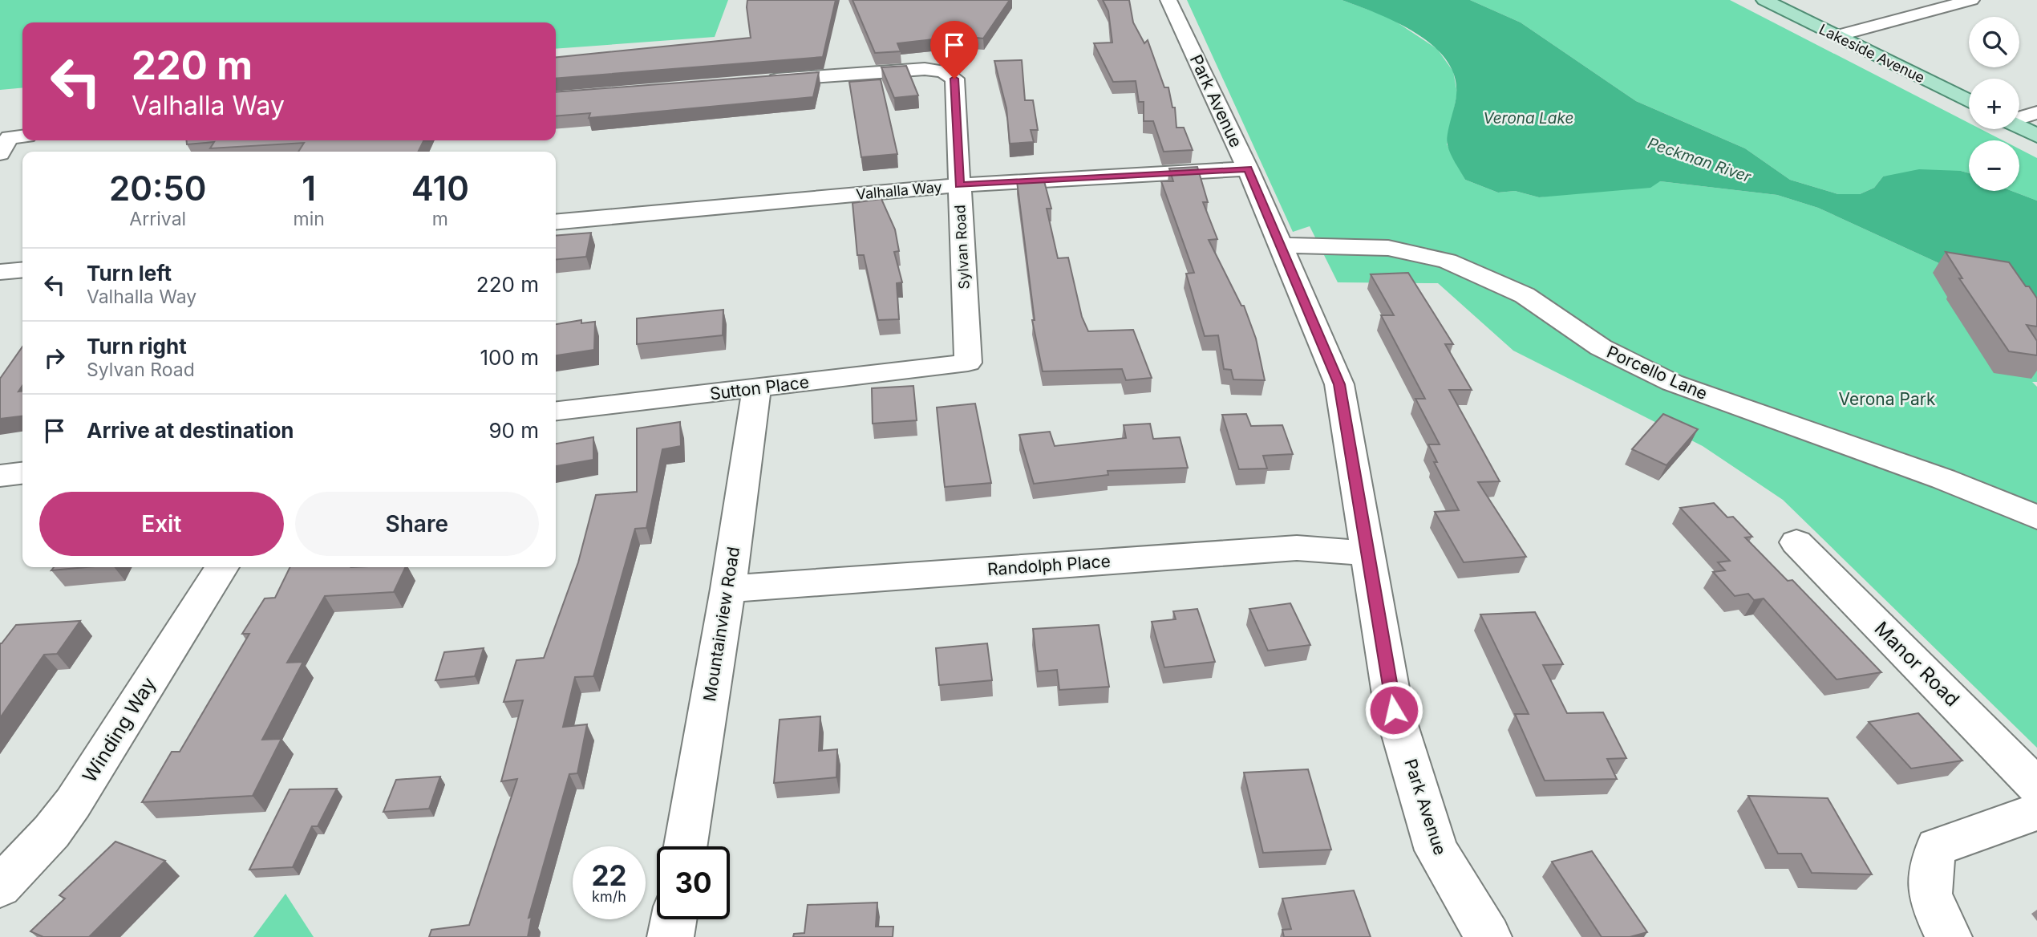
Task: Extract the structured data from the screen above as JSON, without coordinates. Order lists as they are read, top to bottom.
{
  "streets": {
    "main road": ["Lakeside Avenue"],
    "street": [
      "Park Avenue",
      "Valhalla Way",
      "Sylvan Road",
      "Porcello Lane",
      "Sutton Place",
      "Randolph Place",
      "Mountainview Road",
      "Manor Road",
      "Winding Way"
    ]
  },
  "crossings": [
    ["Park Avenue", "Valhalla Way"],
    ["Park Avenue", "Porcello Lane"],
    ["Park Avenue", "Randolph Place"],
    ["Valhalla Way", "Sylvan Road"],
    ["Sylvan Road", "Sutton Place"],
    ["Sutton Place", "Mountainview Road"],
    ["Randolph Place", "Mountainview Road"]
  ],
  "water": ["Verona Lake", "Peckman River"],
  "parks": ["Verona Park"],
  "page": {
    "map_buttons": ["+", "−"],
    "turn": ["220 m", "Valhalla Way"],
    "eta": [
      "20:50",
      "Arrival",
      "1",
      "min",
      "410",
      "m"
    ],
    "list": [
      {
        "name": "Turn left",
        "note": "Valhalla Way",
        "value": "220 m"
      },
      {
        "name": "Turn right",
        "note": "Sylvan Road",
        "value": "100 m"
      },
      {
        "name": "Arrive at destination",
        "value": "90 m"
      }
    ],
    "buttons": ["Exit", "Share"],
    "speed": "22 km/h",
    "limit": "30"
  }
}
